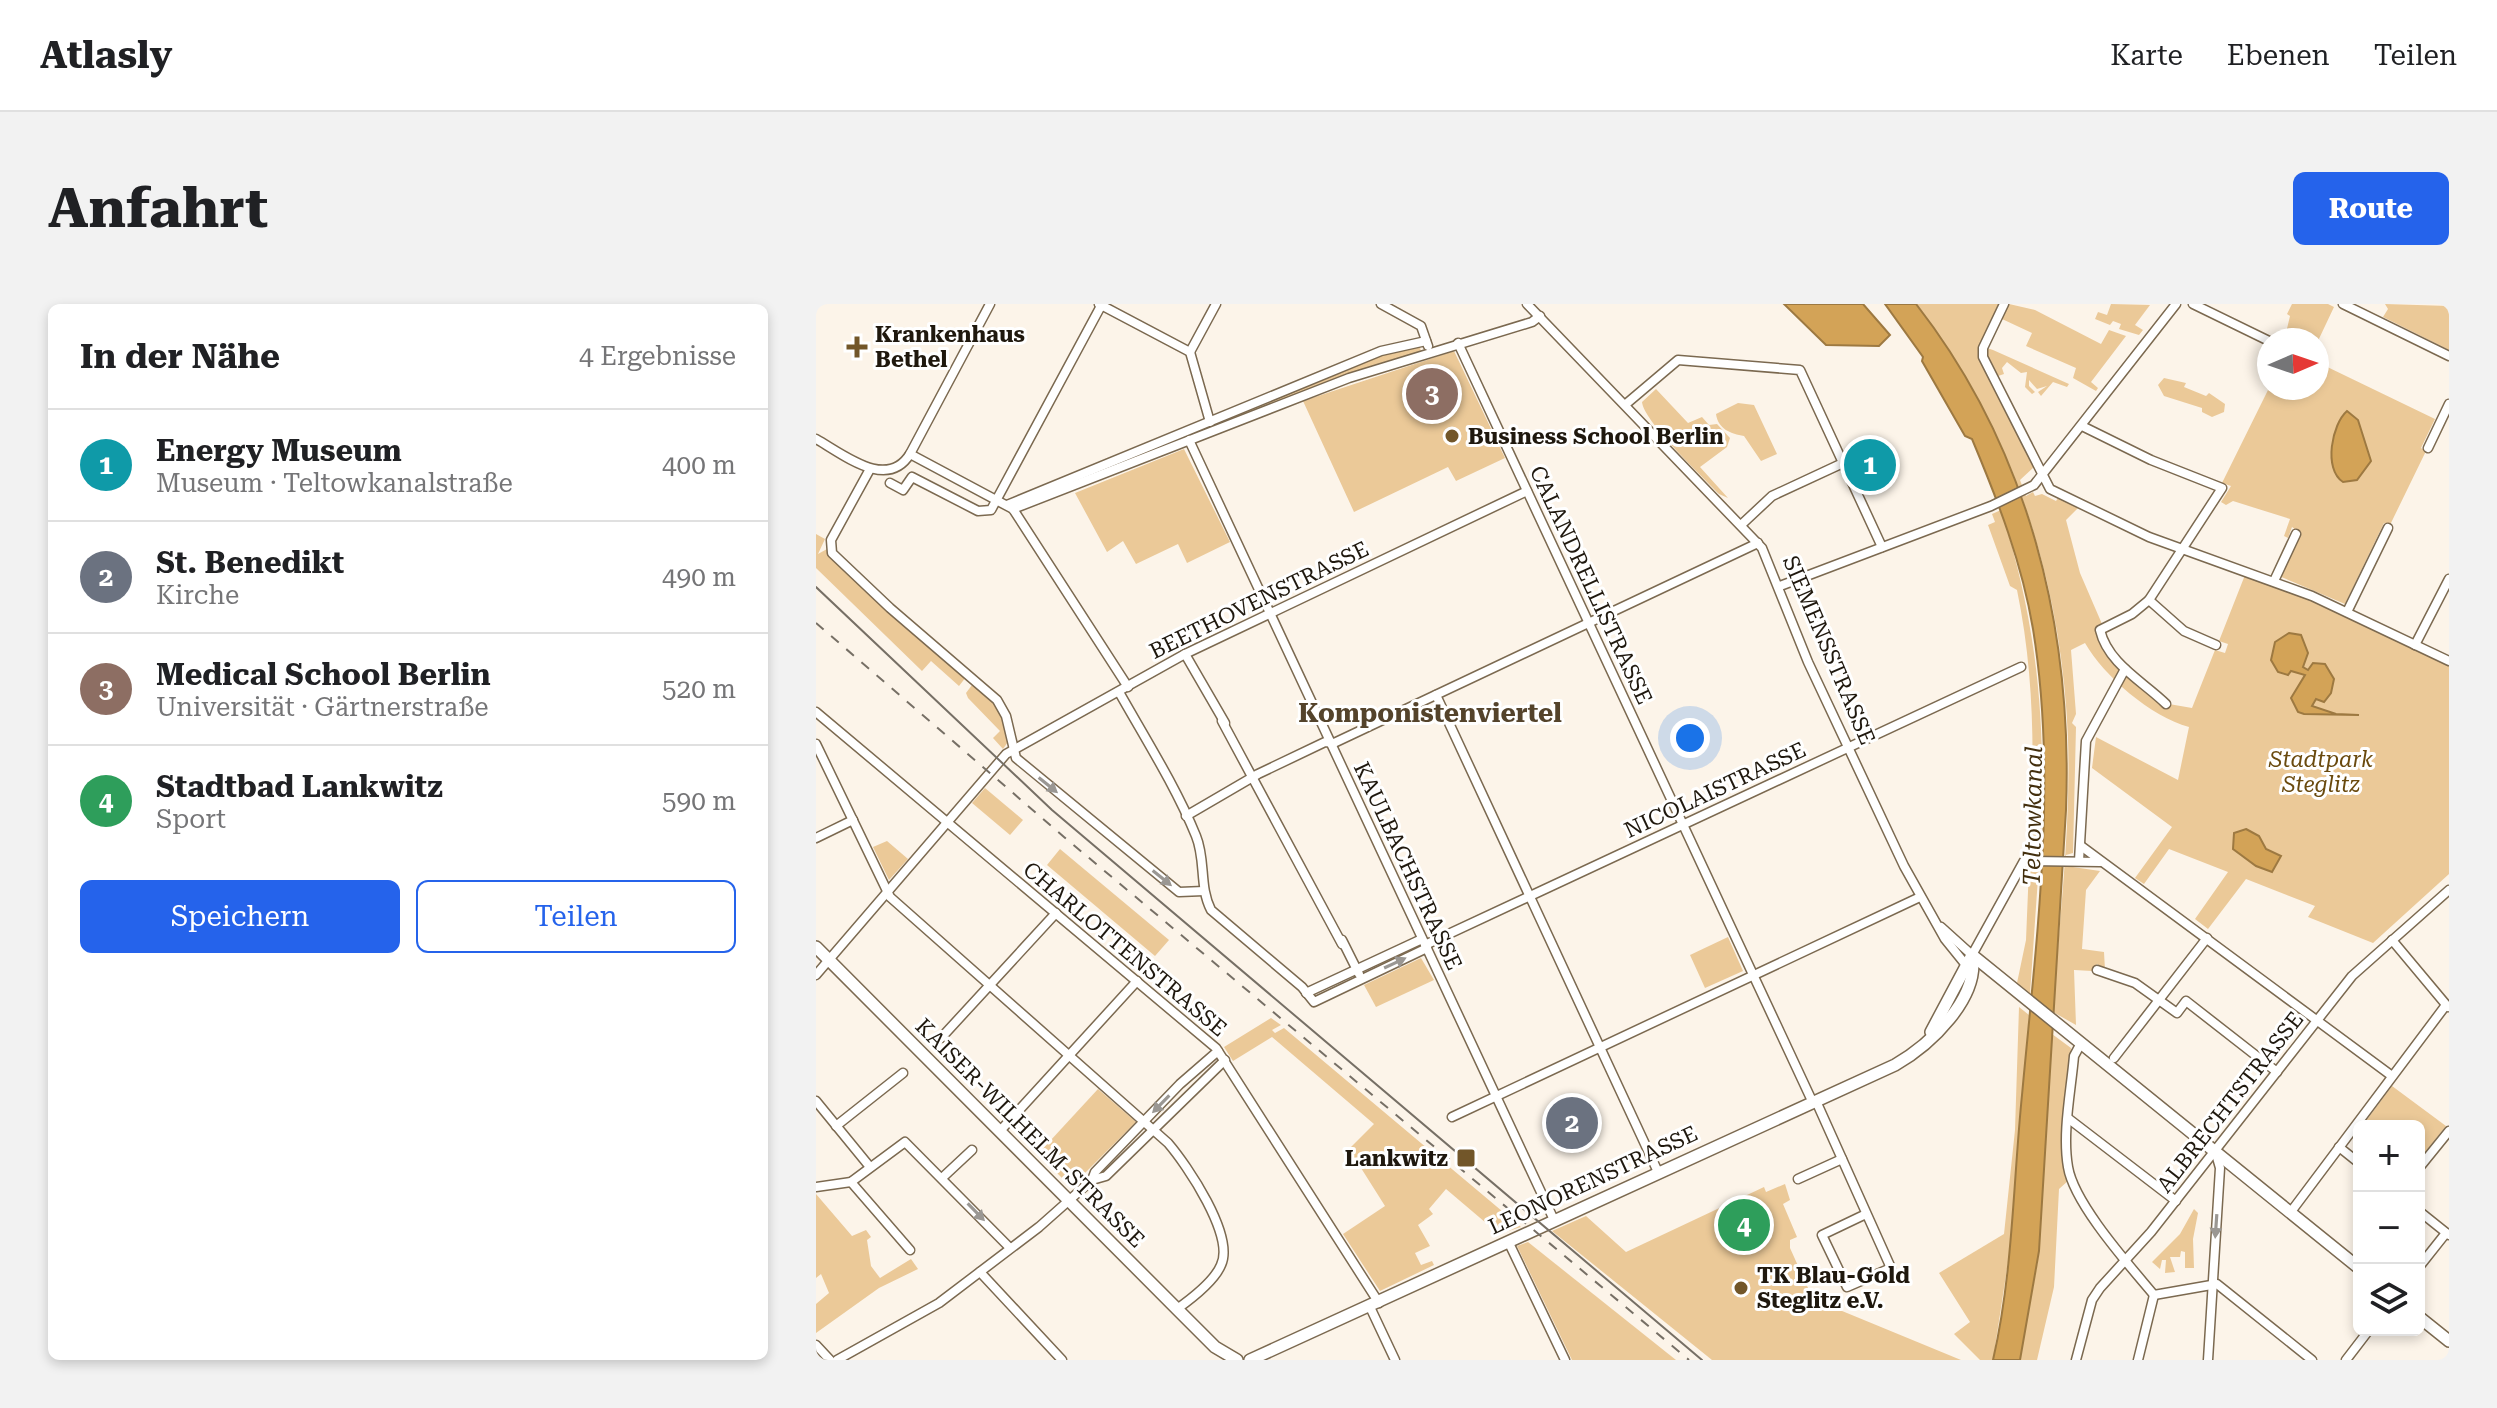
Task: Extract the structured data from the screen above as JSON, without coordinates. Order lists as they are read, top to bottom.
{
  "streets": {
    "main road": ["SIEMENSSTRASSE", "KAISER-WILHELM-STRASSE", "LEONORENSTRASSE"],
    "street": [
      "CALANDRELLISTRASSE",
      "BEETHOVENSTRASSE",
      "NICOLAISTRASSE",
      "KAULBACHSTRASSE",
      "CHARLOTTENSTRASSE",
      "ALBRECHTSTRASSE"
    ]
  },
  "crossings": [
    ["CALANDRELLISTRASSE", "BEETHOVENSTRASSE"],
    ["CALANDRELLISTRASSE", "NICOLAISTRASSE"],
    ["CALANDRELLISTRASSE", "LEONORENSTRASSE"],
    ["BEETHOVENSTRASSE", "KAULBACHSTRASSE"],
    ["SIEMENSSTRASSE", "NICOLAISTRASSE"],
    ["SIEMENSSTRASSE", "ALBRECHTSTRASSE"],
    ["SIEMENSSTRASSE", "LEONORENSTRASSE"],
    ["NICOLAISTRASSE", "KAULBACHSTRASSE"],
    ["KAULBACHSTRASSE", "LEONORENSTRASSE"],
    ["CHARLOTTENSTRASSE", "LEONORENSTRASSE"]
  ],
  "districts": ["Komponistenviertel"],
  "water": ["Teltowkanal"],
  "parks": ["Stadtpark Steglitz"],
  "places": {
    "health": ["Krankenhaus Bethel"],
    "other": ["Business School Berlin", "TK Blau-Gold Steglitz e.V."],
    "transit": ["Lankwitz"]
  },
  "north": "right",
  "page": {
    "header": "Atlasly",
    "nav": ["Karte", "Ebenen", "Teilen"],
    "buttons": [
      "Route",
      ["Speichern", "Teilen"]
    ],
    "title": "Anfahrt",
    "heading": ["In der Nähe", "4 Ergebnisse"],
    "pins": [
      "3",
      "1",
      "2",
      "4"
    ],
    "list": [
      {
        "mark": "1",
        "name": "Energy Museum",
        "note": "Museum · Teltowkanalstraße",
        "value": "400 m"
      },
      {
        "mark": "2",
        "name": "St. Benedikt",
        "note": "Kirche",
        "value": "490 m"
      },
      {
        "mark": "3",
        "name": "Medical School Berlin",
        "note": "Universität · Gärtnerstraße",
        "value": "520 m"
      },
      {
        "mark": "4",
        "name": "Stadtbad Lankwitz",
        "note": "Sport",
        "value": "590 m"
      }
    ],
    "map_buttons": ["+", "−"]
  }
}
